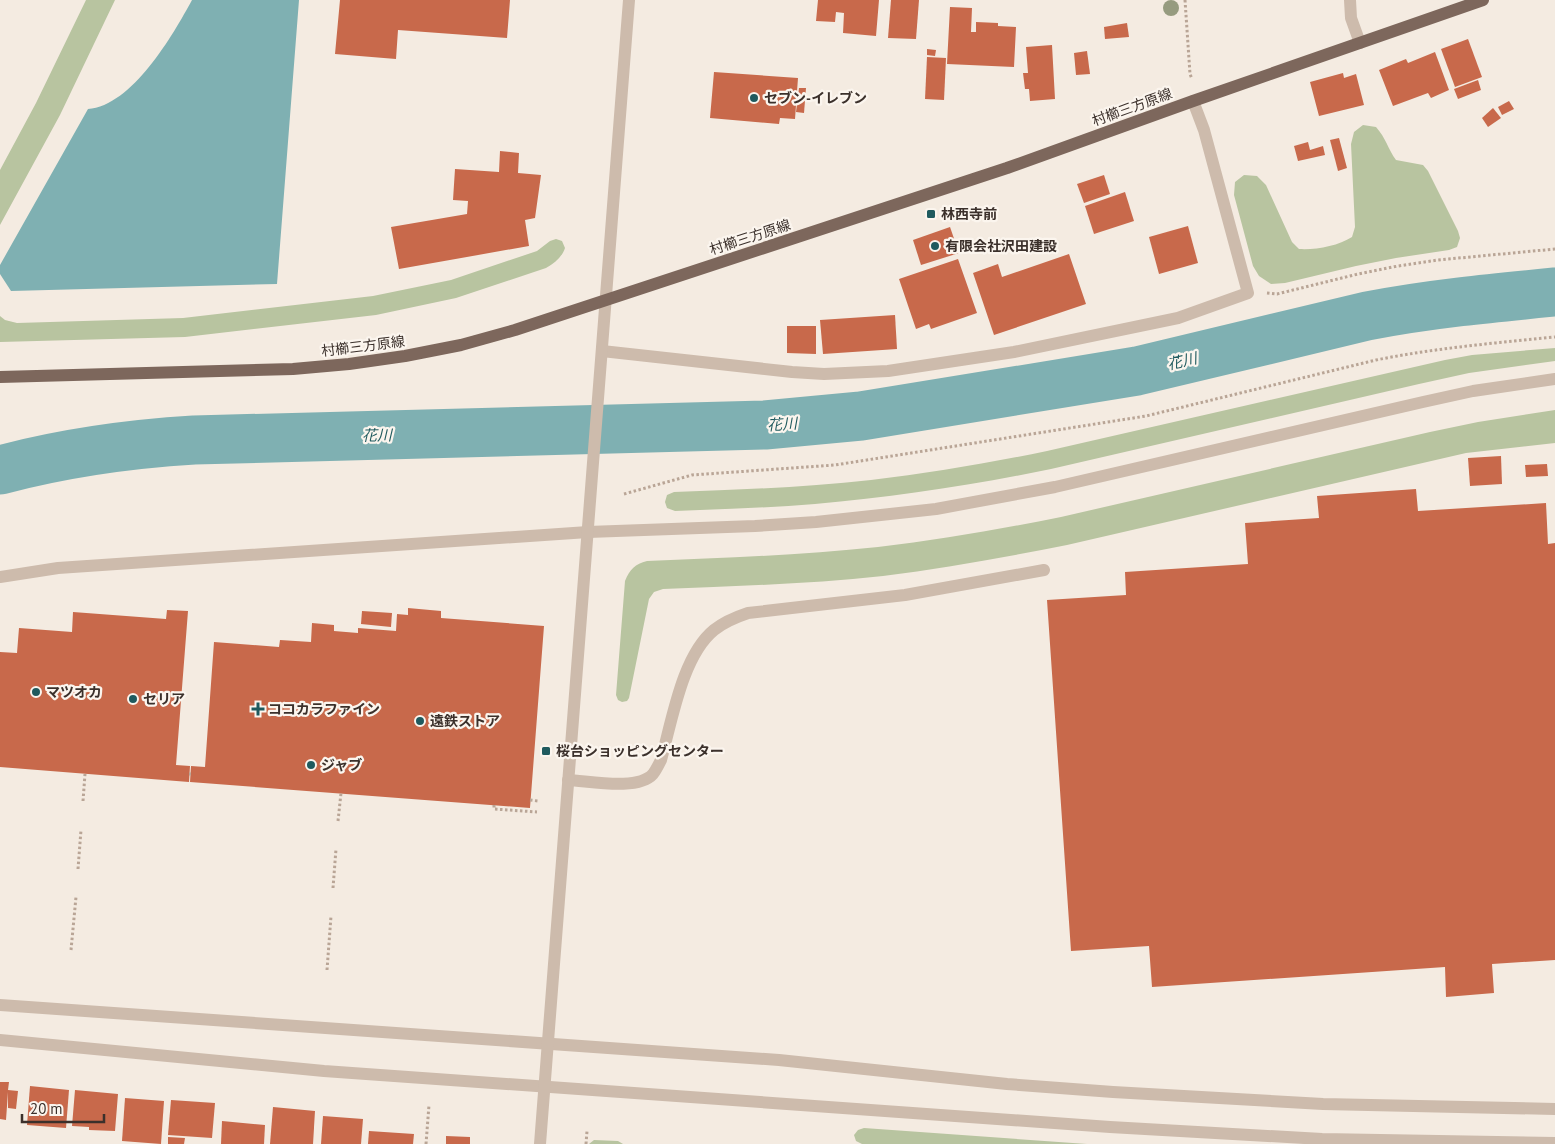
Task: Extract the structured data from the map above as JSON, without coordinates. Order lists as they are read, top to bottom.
{
  "streets": {
    "main road": ["村櫛三方原線"]
  },
  "water": ["花川"],
  "places": {
    "other": [
      "セブン-イレブン",
      "有限会社沢田建設",
      "マツオカ",
      "セリア",
      "遠鉄ストア",
      "ジャブ"
    ],
    "transit": ["林西寺前", "桜台ショッピングセンター"],
    "health": ["ココカラファイン"]
  },
  "scale_bar": "20 m"
}
